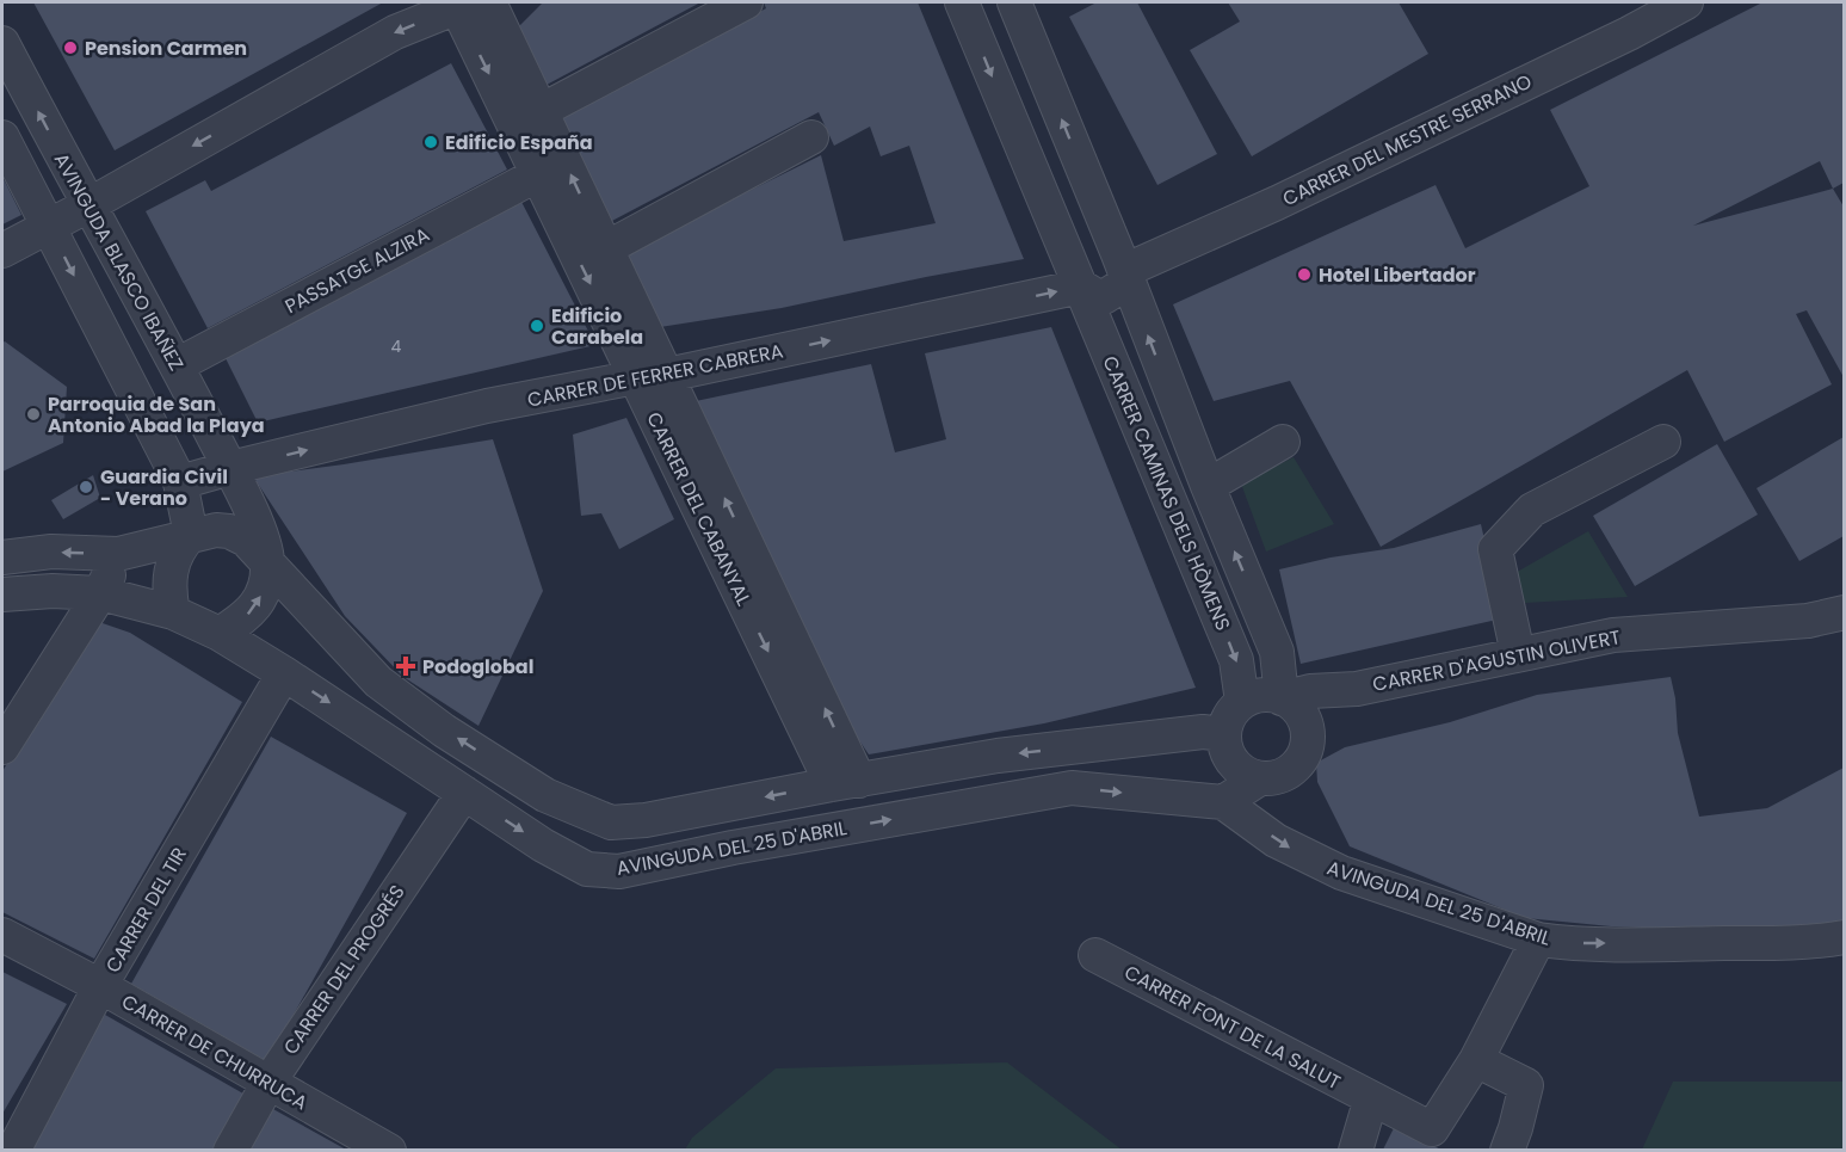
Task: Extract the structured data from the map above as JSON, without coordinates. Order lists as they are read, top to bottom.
{
  "streets": {
    "street": [
      "CARRER DEL MESTRE SERRANO",
      "AVINGUDA BLASCO IBAÑEZ",
      "PASSATGE ALZIRA",
      "CARRER DE FERRER CABRERA",
      "CARRER CAMINAS DELS HÒMENS",
      "CARRER DEL CABANYAL",
      "CARRER D'AGUSTIN OLIVERT",
      "AVINGUDA DEL 25 D'ABRIL",
      "CARRER DEL TIR",
      "CARRER DEL PROGRÉS",
      "CARRER FONT DE LA SALUT",
      "CARRER DE CHURRUCA"
    ]
  },
  "crossings": [
    ["CARRER DEL MESTRE SERRANO", "CARRER CAMINAS DELS HÒMENS"],
    ["AVINGUDA BLASCO IBAÑEZ", "PASSATGE ALZIRA"],
    ["AVINGUDA BLASCO IBAÑEZ", "CARRER DE FERRER CABRERA"],
    ["AVINGUDA BLASCO IBAÑEZ", "AVINGUDA DEL 25 D'ABRIL"],
    ["PASSATGE ALZIRA", "CARRER DEL CABANYAL"],
    ["CARRER DE FERRER CABRERA", "CARRER CAMINAS DELS HÒMENS"],
    ["CARRER DE FERRER CABRERA", "CARRER DEL CABANYAL"],
    ["CARRER CAMINAS DELS HÒMENS", "CARRER D'AGUSTIN OLIVERT"],
    ["AVINGUDA DEL 25 D'ABRIL", "CARRER DEL TIR"],
    ["AVINGUDA DEL 25 D'ABRIL", "CARRER DEL PROGRÉS"],
    ["AVINGUDA DEL 25 D'ABRIL", "CARRER FONT DE LA SALUT"],
    ["CARRER DEL TIR", "CARRER DE CHURRUCA"],
    ["CARRER DEL PROGRÉS", "CARRER DE CHURRUCA"]
  ],
  "one_way": ["AVINGUDA DEL 25 D'ABRIL"],
  "places": {
    "other": [
      "Pension Carmen",
      "Edificio España",
      "Hotel Libertador",
      "Edificio Carabela",
      "Parroquia de San Antonio Abad la Playa",
      "Guardia Civil - Verano"
    ],
    "health": ["Podoglobal"]
  },
  "house_numbers": ["4"]
}
